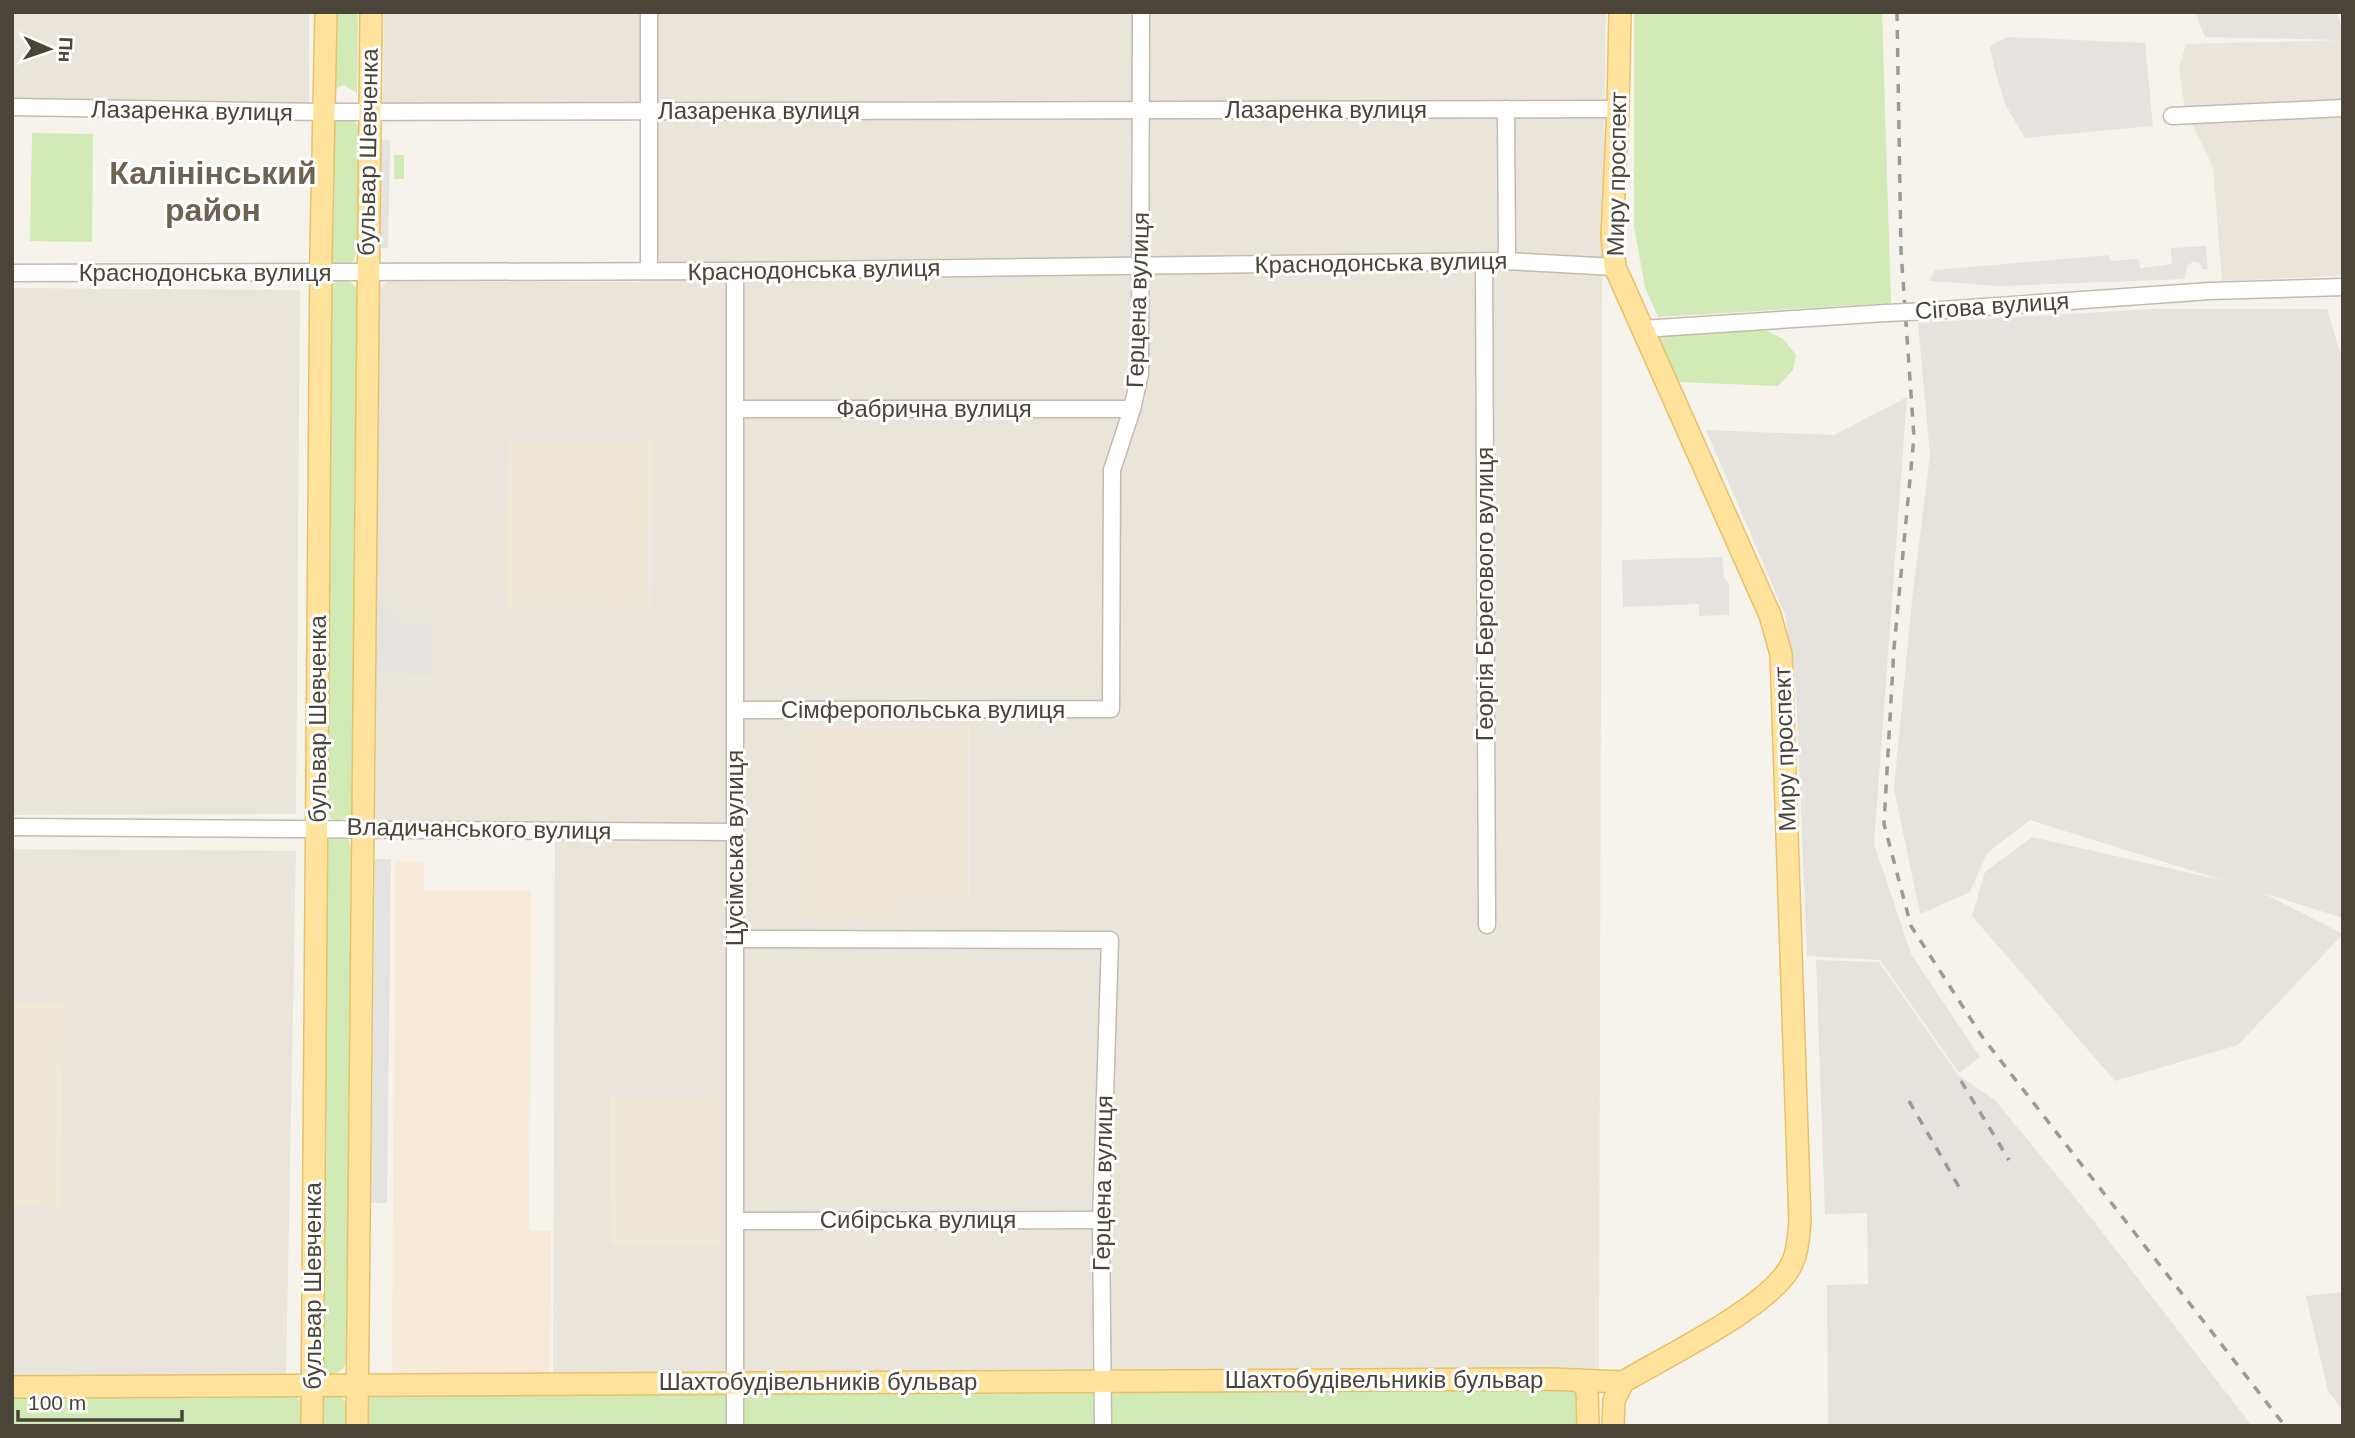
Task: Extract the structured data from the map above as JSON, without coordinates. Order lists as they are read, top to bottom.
{
  "streets": {
    "main road": ["бульвар Шевченка", "Миру проспект", "Шахтобудівельників бульвар"],
    "street": [
      "Лазаренка вулиця",
      "Краснодонська вулиця",
      "Герцена вулиця",
      "Сігова вулиця",
      "Фабрична вулиця",
      "Георгія Берегового вулиця",
      "Сімферопольська вулиця",
      "Владичанського вулиця",
      "Цусімська вулиця",
      "Сибірська вулиця"
    ]
  },
  "crossings": [
    ["Лазаренка вулиця", "бульвар Шевченка"],
    ["Лазаренка вулиця", "Миру проспект"],
    ["Лазаренка вулиця", "Герцена вулиця"],
    ["бульвар Шевченка", "Краснодонська вулиця"],
    ["бульвар Шевченка", "Владичанського вулиця"],
    ["бульвар Шевченка", "Шахтобудівельників бульвар"],
    ["Миру проспект", "Краснодонська вулиця"],
    ["Миру проспект", "Сігова вулиця"],
    ["Миру проспект", "Шахтобудівельників бульвар"],
    ["Краснодонська вулиця", "Герцена вулиця"],
    ["Краснодонська вулиця", "Георгія Берегового вулиця"],
    ["Краснодонська вулиця", "Цусімська вулиця"],
    ["Герцена вулиця", "Фабрична вулиця"],
    ["Герцена вулиця", "Сімферопольська вулиця"],
    ["Герцена вулиця", "Цусімська вулиця"],
    ["Герцена вулиця", "Сибірська вулиця"],
    ["Герцена вулиця", "Шахтобудівельників бульвар"],
    ["Фабрична вулиця", "Цусімська вулиця"],
    ["Сімферопольська вулиця", "Цусімська вулиця"],
    ["Владичанського вулиця", "Цусімська вулиця"],
    ["Цусімська вулиця", "Сибірська вулиця"],
    ["Цусімська вулиця", "Шахтобудівельників бульвар"]
  ],
  "districts": ["Калінінський район"],
  "scale_bar": "100 m",
  "north": "right"
}
